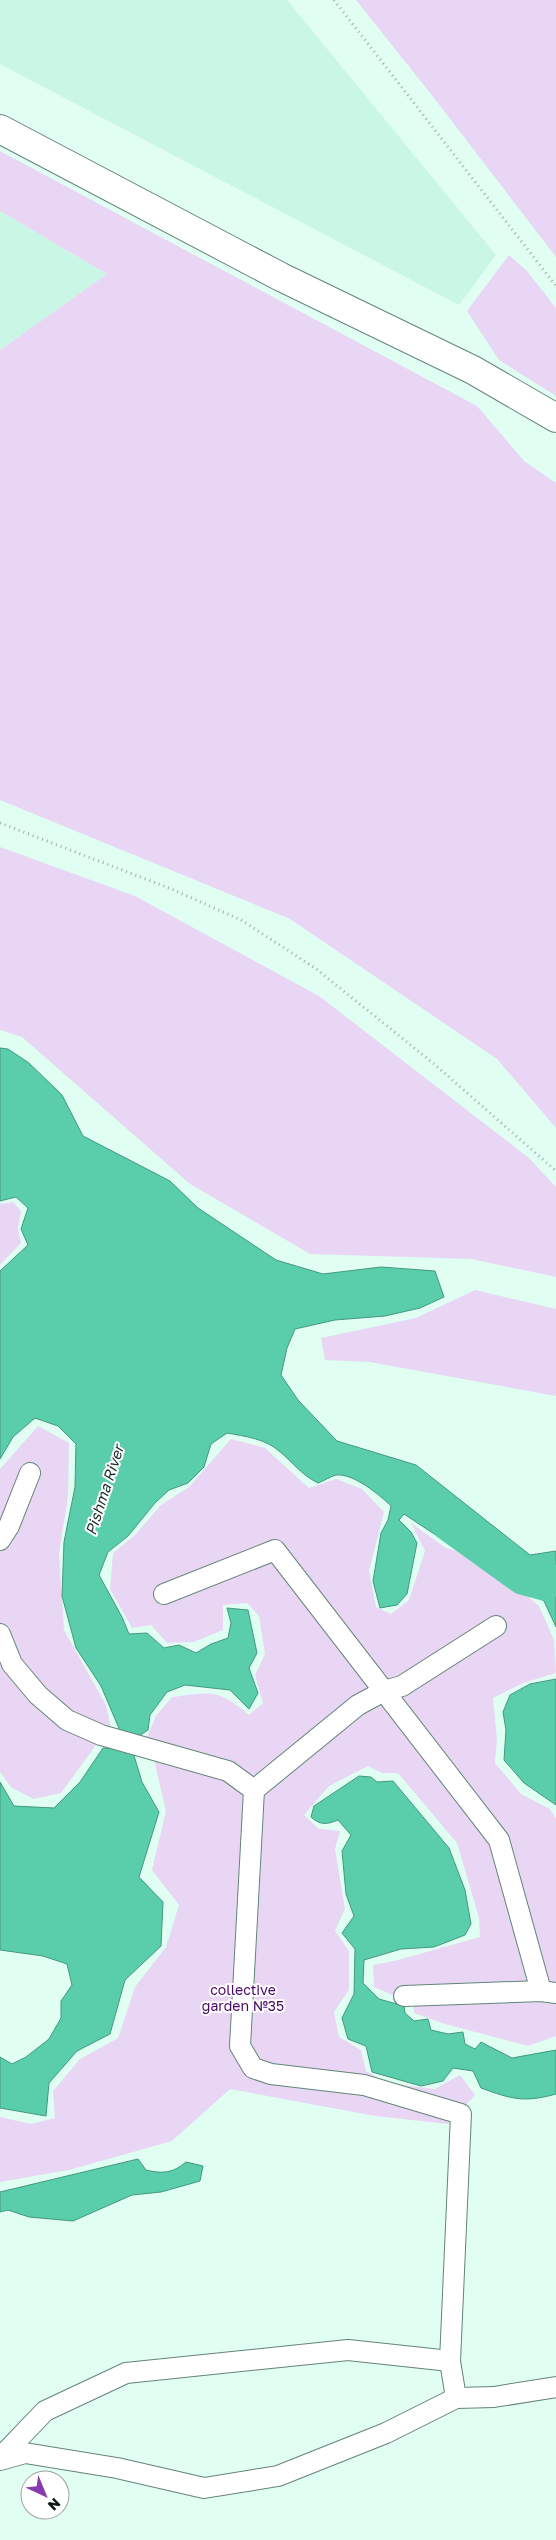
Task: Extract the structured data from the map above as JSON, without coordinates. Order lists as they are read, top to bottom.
{
  "water": ["Pishma River"],
  "parks": ["collective garden №35"],
  "north": "bottom right"
}
